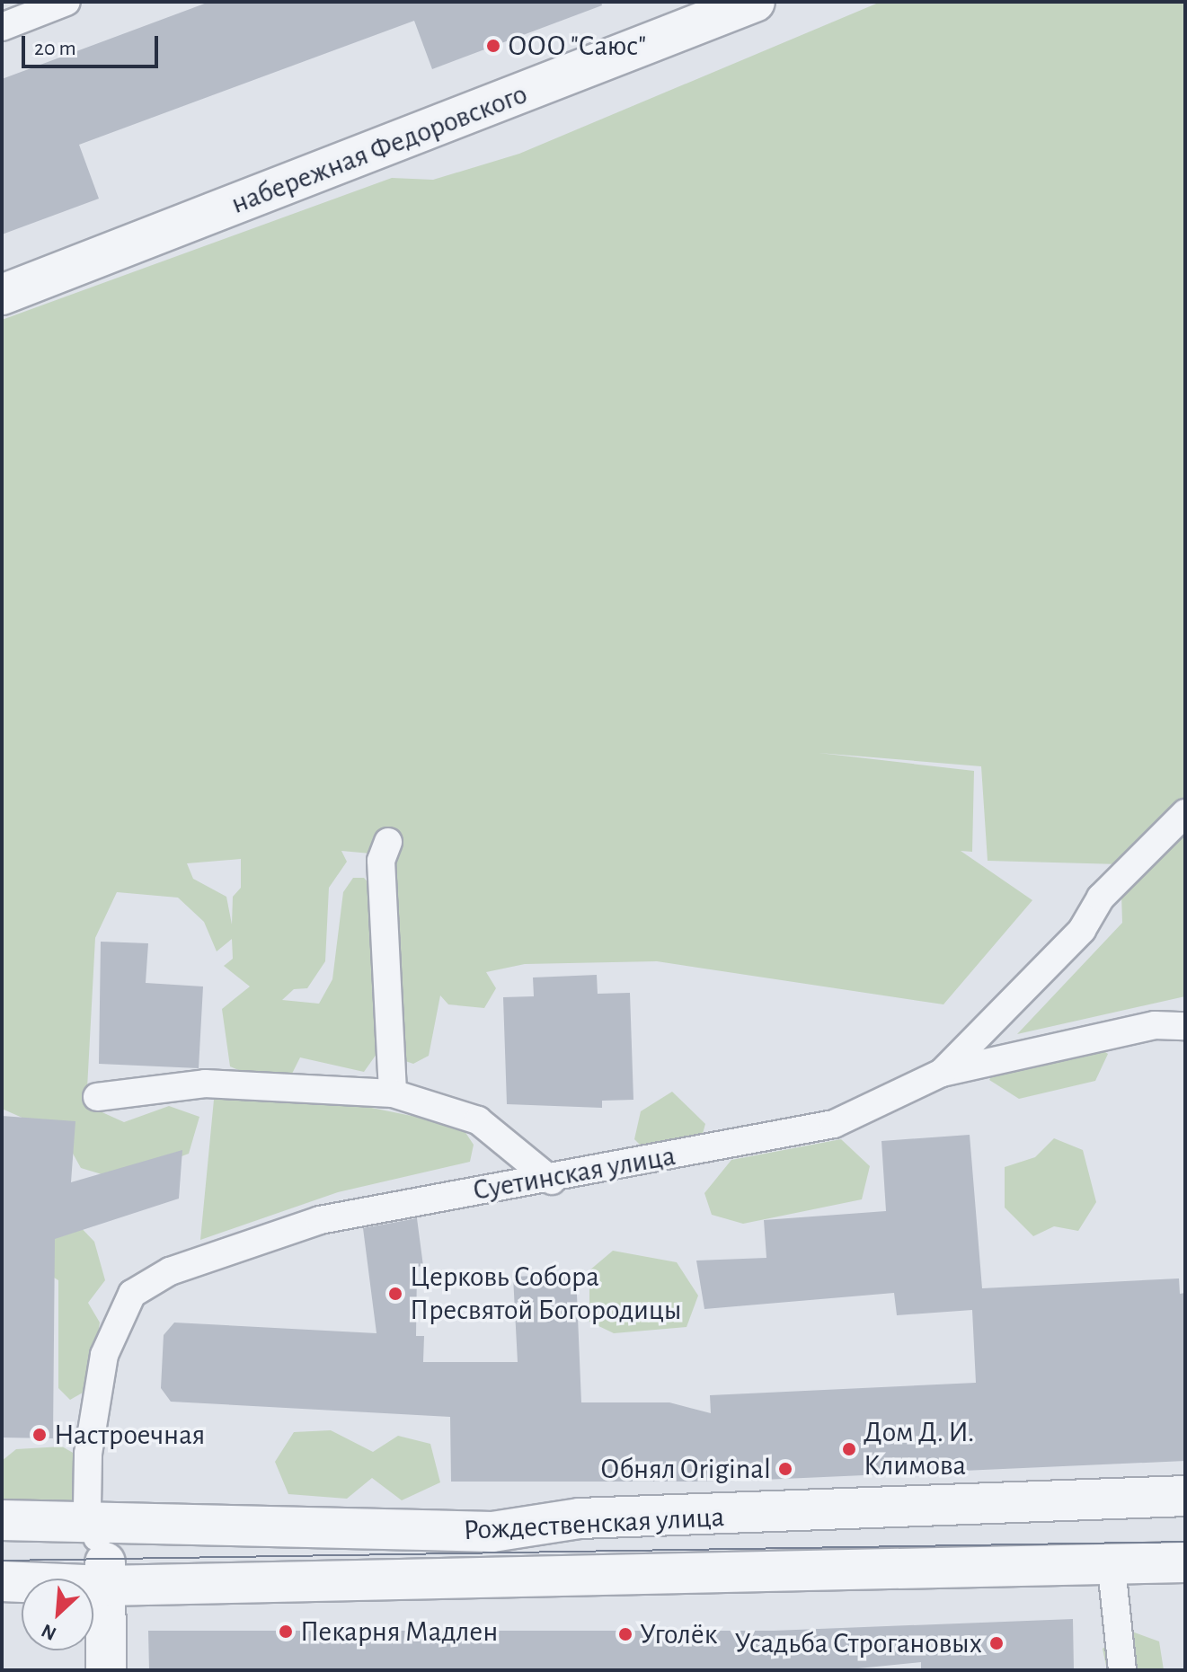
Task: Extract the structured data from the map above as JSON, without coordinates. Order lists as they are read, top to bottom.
{
  "streets": {
    "street": ["набережная Федоровского", "Рождественская улица"],
    "lane": ["Суетинская улица"]
  },
  "crossings": [
    ["Суетинская улица", "Рождественская улица"]
  ],
  "places": [
    "ООО \"Саюс\"",
    "Церковь Собора Пресвятой Богородицы",
    "Настроечная",
    "Дом Д. И. Климова",
    "Обнял Original",
    "Пекарня Мадлен",
    "Уголёк",
    "Усадьба Строгановых"
  ],
  "scale_bar": "20 m",
  "north": "bottom left"
}
